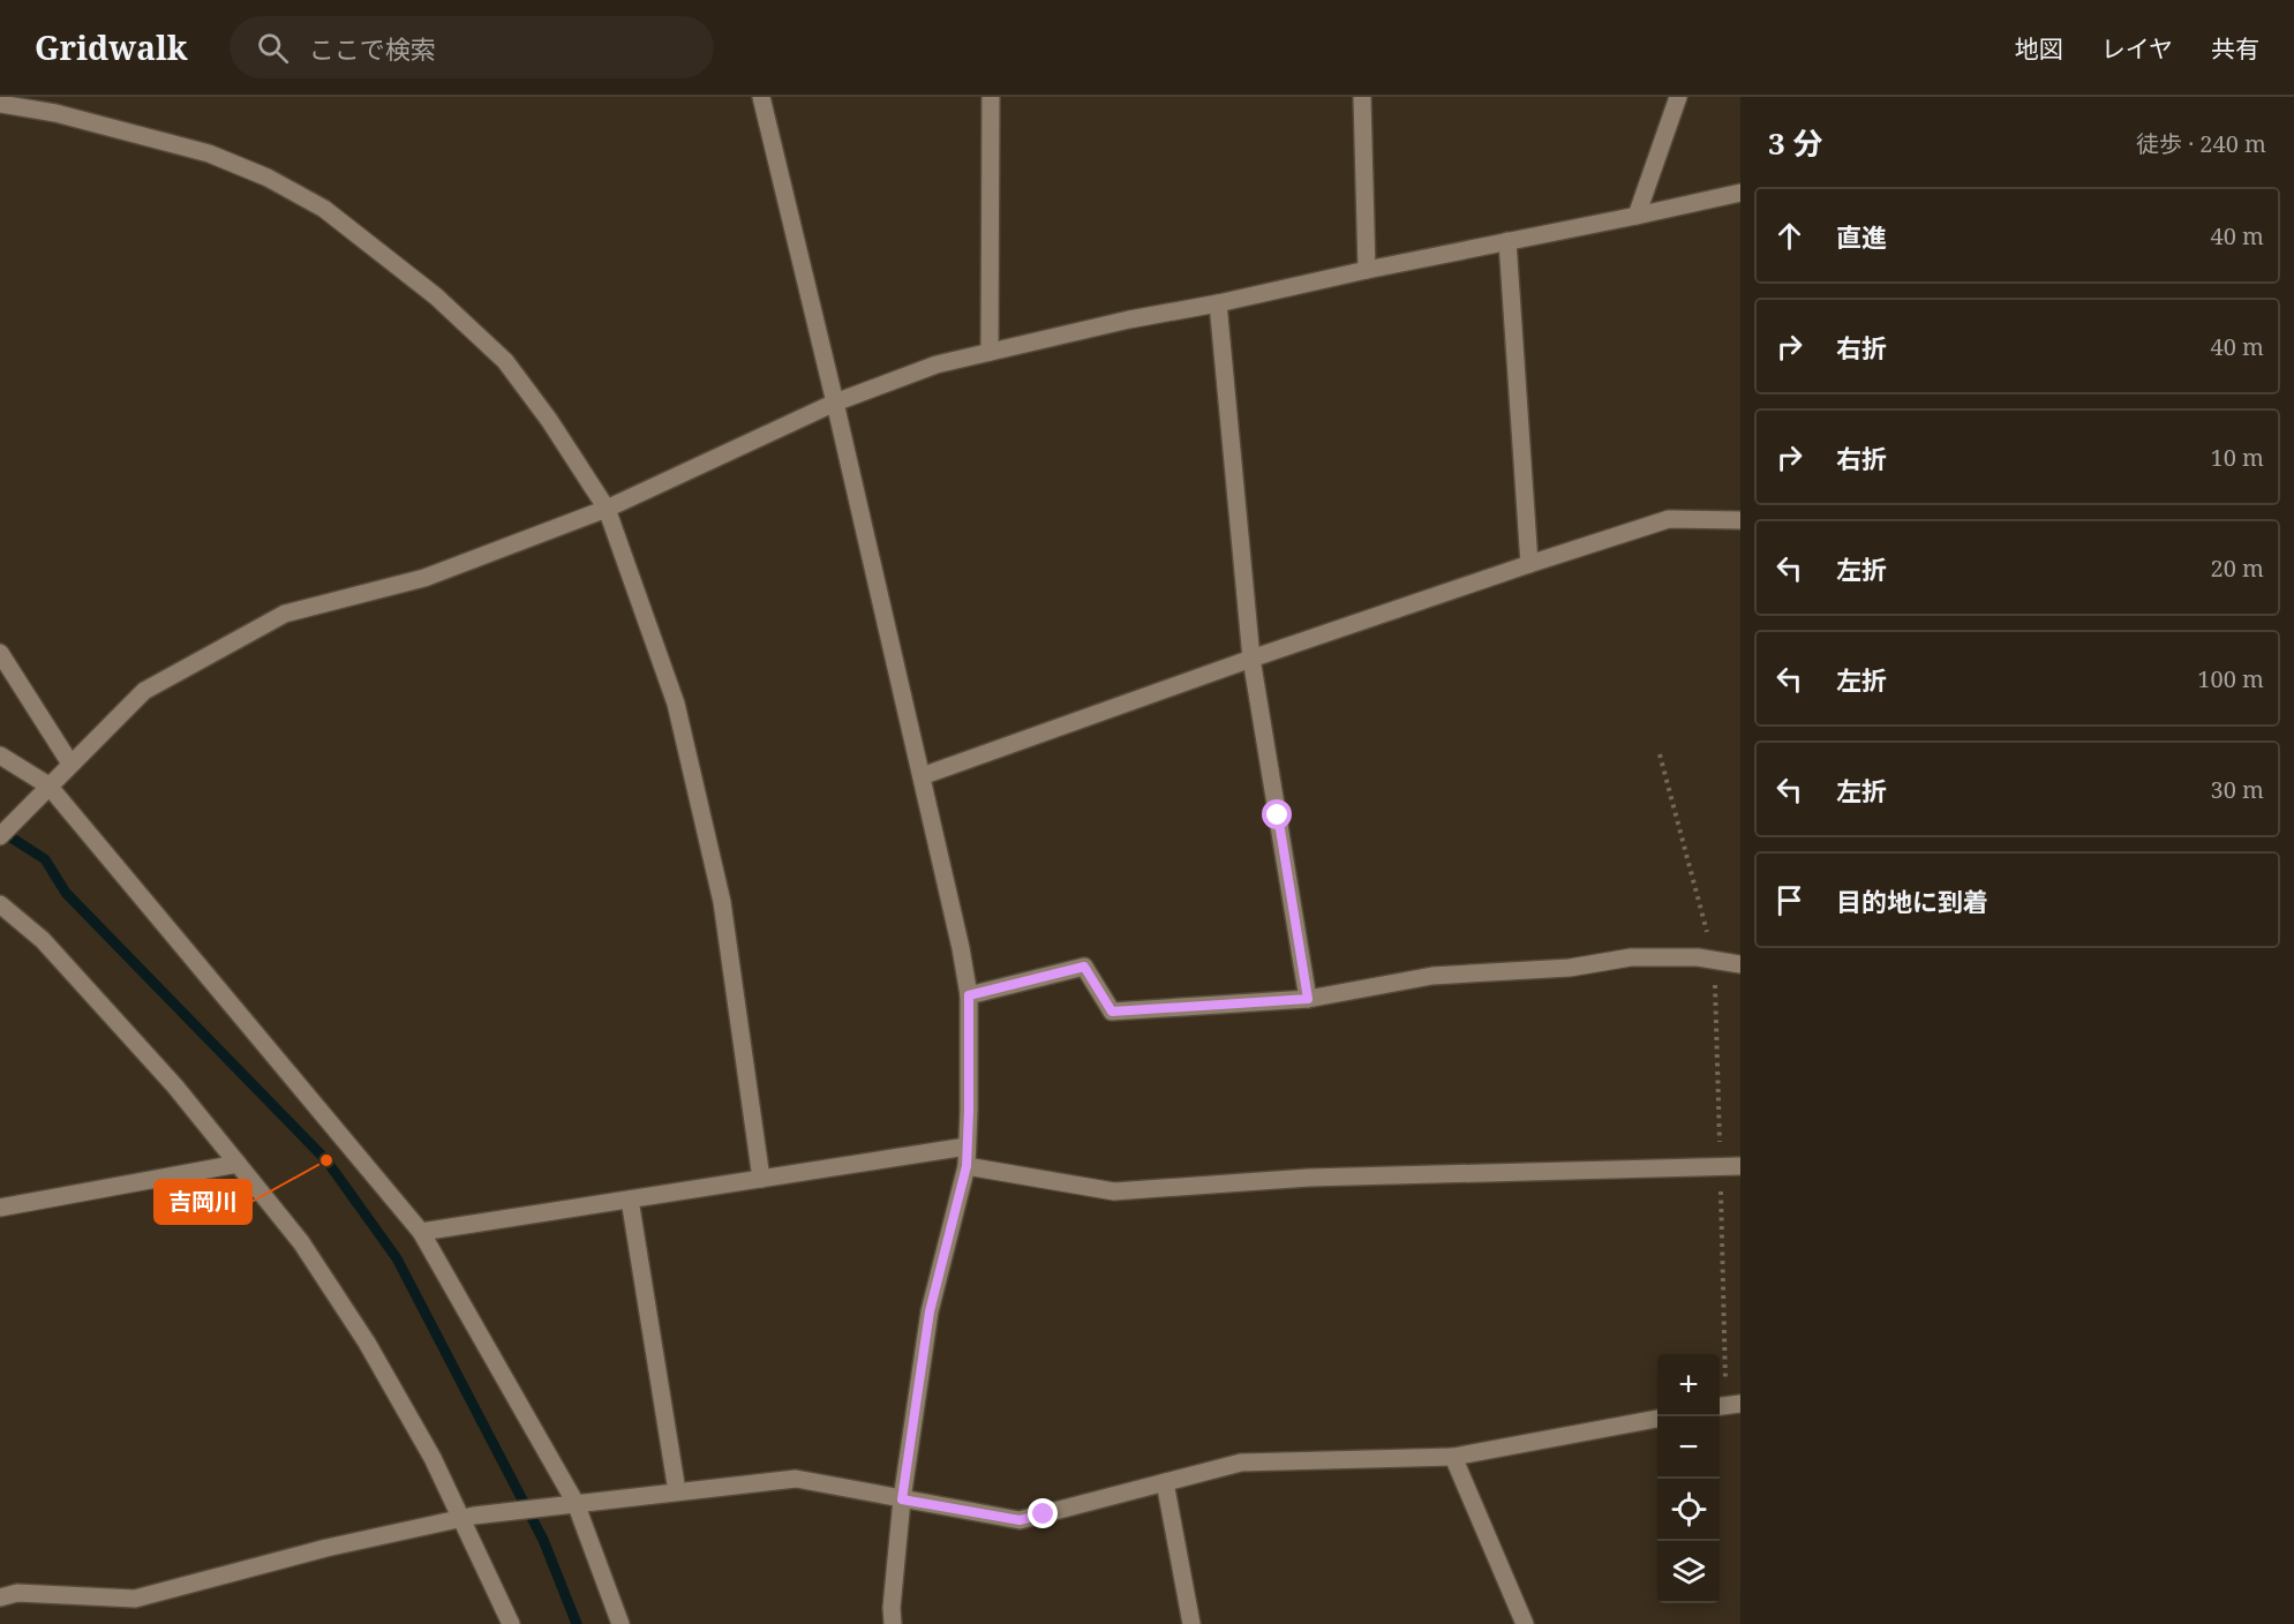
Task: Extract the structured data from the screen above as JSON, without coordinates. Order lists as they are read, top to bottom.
{
  "places": ["吉岡川"],
  "page": {
    "header": "Gridwalk",
    "search": "ここで検索",
    "nav": ["地図", "レイヤ", "共有"],
    "heading": ["3 分", "徒歩 · 240 m"],
    "list": [
      ["直進", "40 m"],
      ["右折", "40 m"],
      ["右折", "10 m"],
      ["左折", "20 m"],
      ["左折", "100 m"],
      ["左折", "30 m"],
      "目的地に到着"
    ],
    "map_buttons": ["+", "−"]
  }
}
